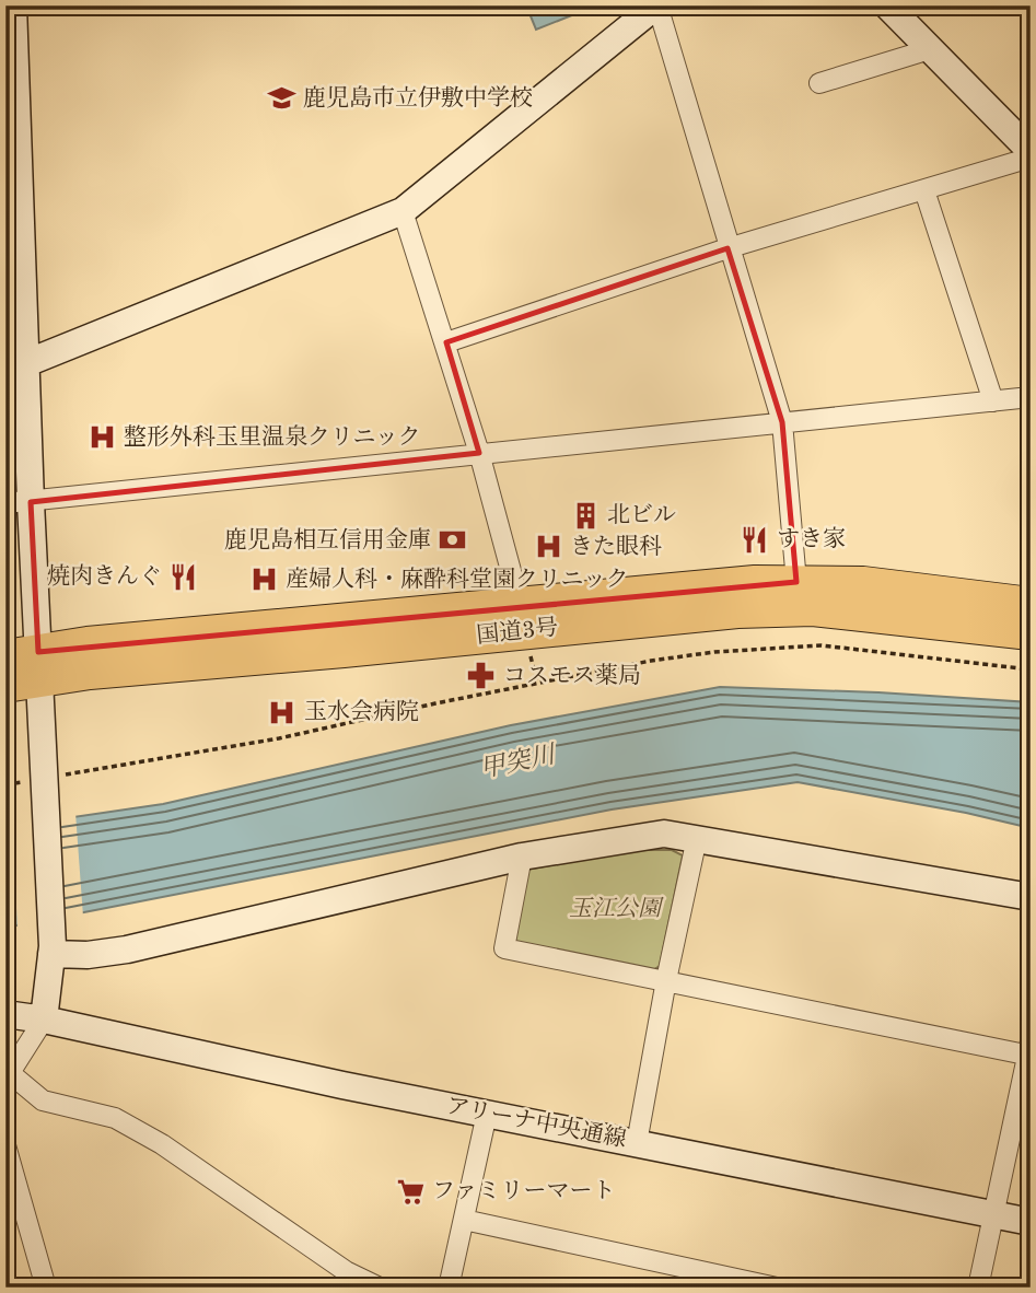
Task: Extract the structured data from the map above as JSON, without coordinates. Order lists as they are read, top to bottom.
{
  "streets": {
    "highway": ["国道3号"],
    "street": ["アリーナ中央通線"]
  },
  "water": ["甲突川"],
  "parks": ["玉江公園"],
  "places": {
    "school or university": ["鹿児島市立伊敷中学校"],
    "hospital": [
      "整形外科玉里温泉クリニック",
      "きた眼科",
      "産婦人科・麻酔科堂園クリニック",
      "玉水会病院"
    ],
    "building": ["北ビル"],
    "restaurant": ["すき家", "焼肉きんぐ"],
    "bank": ["鹿児島相互信用金庫"],
    "pharmacy": ["コスモス薬局"],
    "supermarket": ["ファミリーマート"]
  }
}
